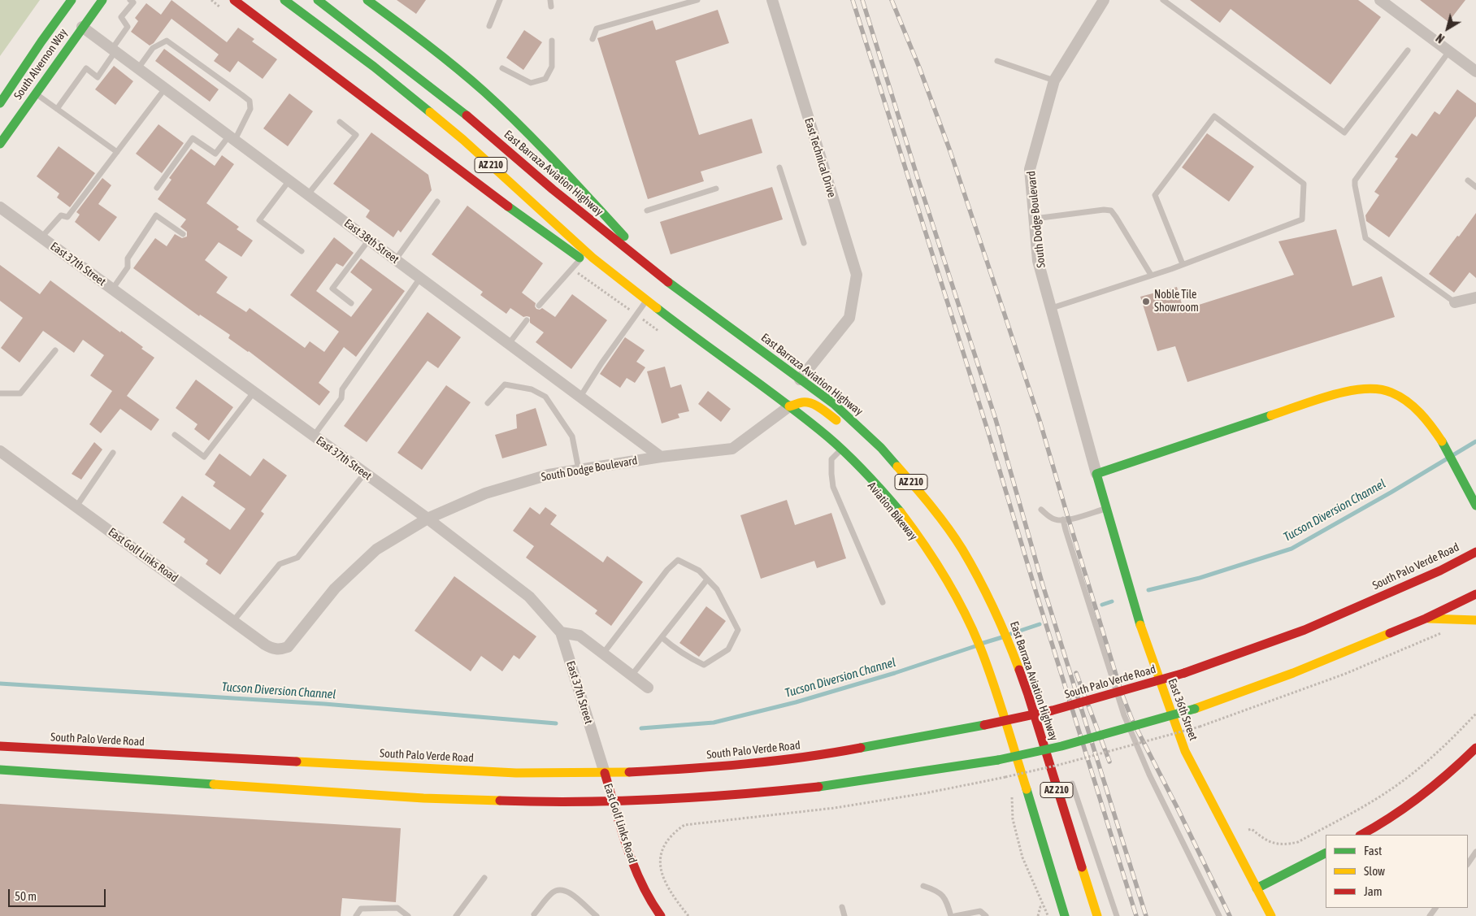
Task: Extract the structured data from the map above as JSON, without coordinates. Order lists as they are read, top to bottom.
{
  "streets": {
    "main road": [
      "South Alvernon Way",
      "AZ 210",
      "East Barraza Aviation Highway",
      "East Golf Links Road",
      "South Palo Verde Road",
      "East 36th Street"
    ],
    "street": [
      "East Technical Drive",
      "South Dodge Boulevard",
      "East 38th Street",
      "East 37th Street"
    ]
  },
  "crossings": [
    ["South Alvernon Way", "East 38th Street"],
    ["East Technical Drive", "East Barraza Aviation Highway"],
    ["AZ 210", "South Dodge Boulevard"],
    ["South Dodge Boulevard", "East 38th Street"],
    ["South Dodge Boulevard", "East 37th Street"],
    ["South Dodge Boulevard", "East Golf Links Road"],
    ["South Dodge Boulevard", "East 36th Street"],
    ["East 37th Street", "East Golf Links Road"],
    ["East 37th Street", "South Palo Verde Road"],
    ["East Golf Links Road", "South Palo Verde Road"]
  ],
  "water": ["Tucson Diversion Channel"],
  "places": ["Noble Tile Showroom"],
  "legend": ["Fast", "Slow", "Jam"],
  "scale_bar": "50 m",
  "north": "bottom left"
}
